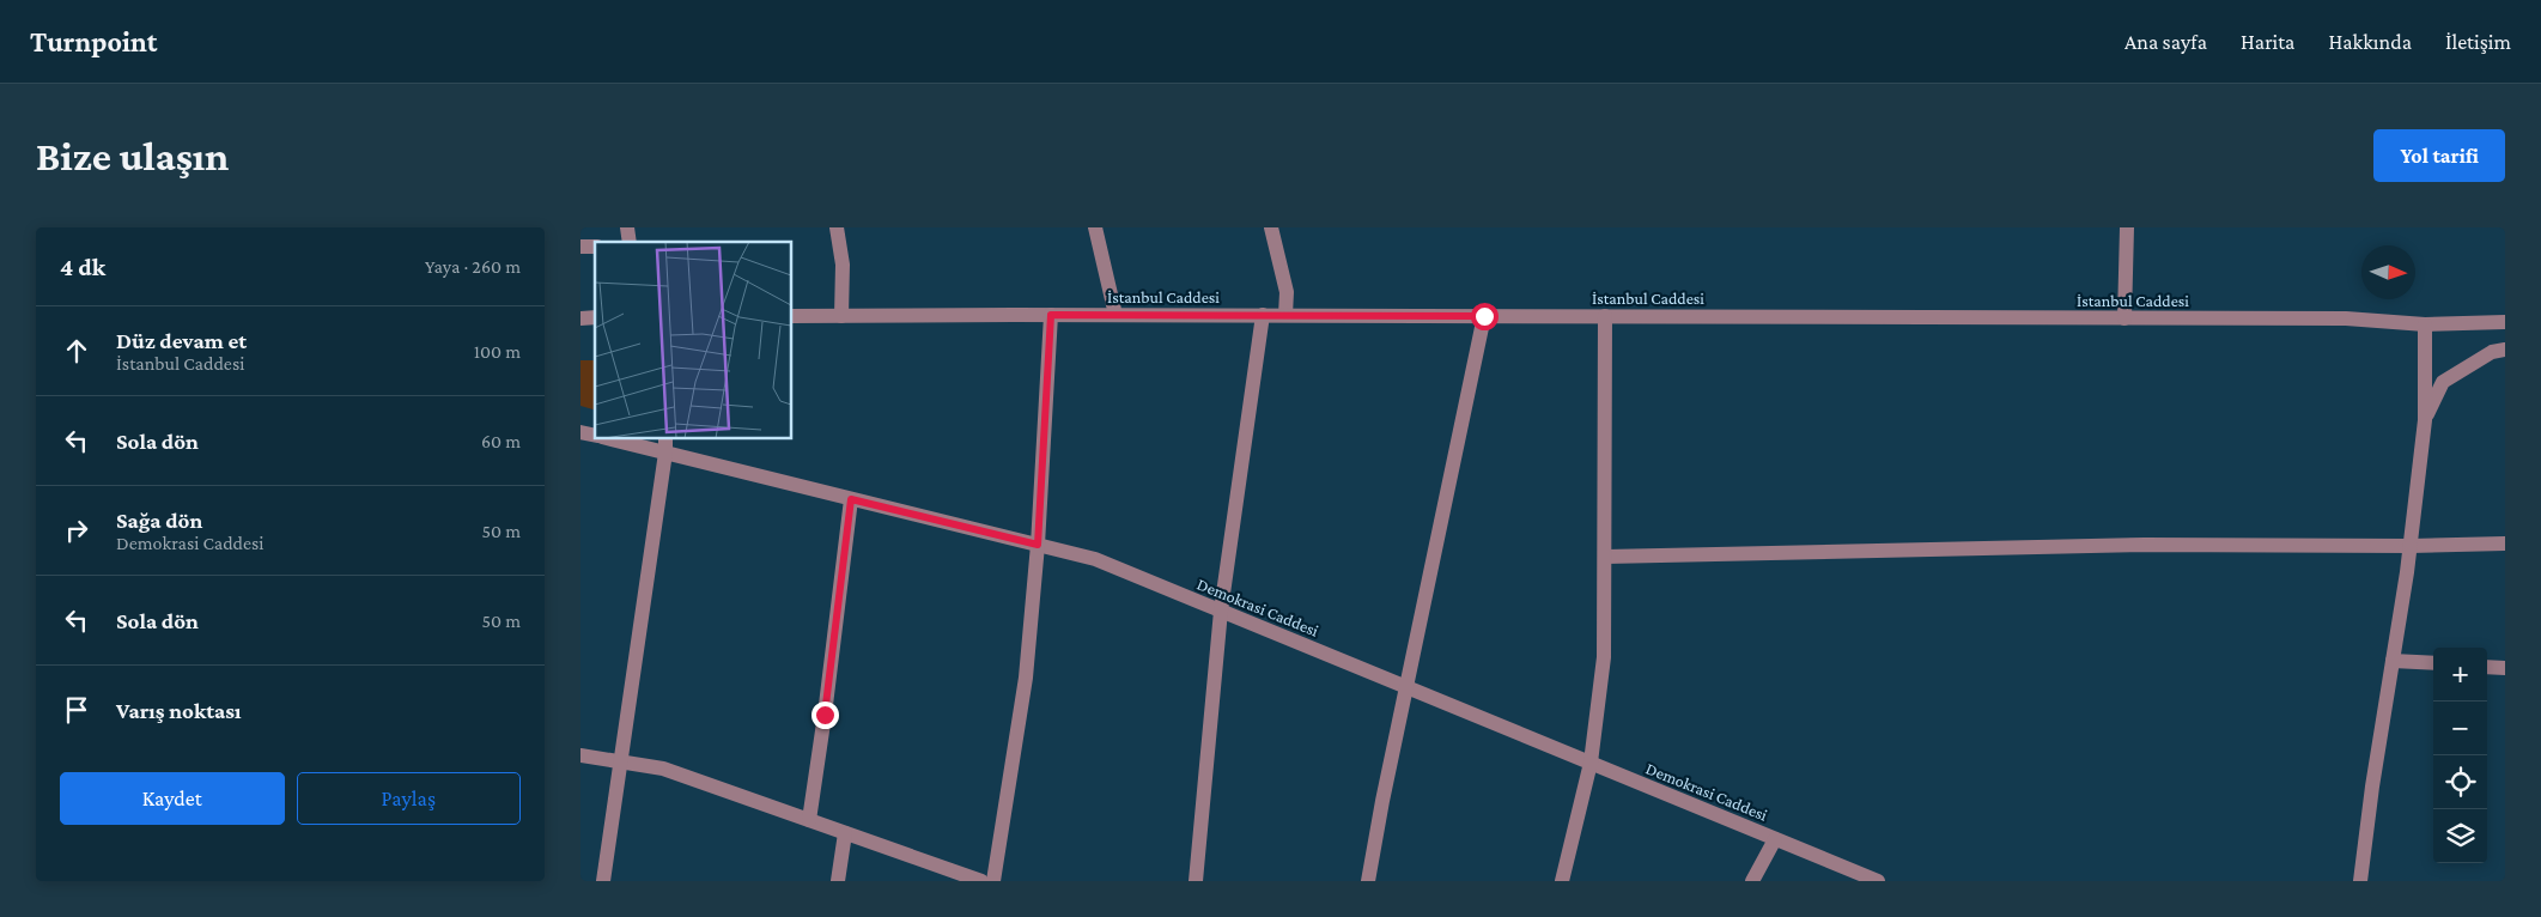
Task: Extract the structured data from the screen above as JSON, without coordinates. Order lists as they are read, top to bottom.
{
  "streets": {
    "street": ["İstanbul Caddesi", "Demokrasi Caddesi"]
  },
  "north": "right",
  "page": {
    "header": "Turnpoint",
    "nav": [
      "Ana sayfa",
      "Harita",
      "Hakkında",
      "İletişim"
    ],
    "buttons": [
      "Yol tarifi",
      ["Kaydet", "Paylaş"]
    ],
    "title": "Bize ulaşın",
    "heading": ["4 dk", "Yaya · 260 m"],
    "list": [
      ["Düz devam et", "İstanbul Caddesi", "100 m"],
      ["Sola dön", "60 m"],
      ["Sağa dön", "Demokrasi Caddesi", "50 m"],
      ["Sola dön", "50 m"],
      "Varış noktası"
    ],
    "map_buttons": ["+", "−"]
  }
}
